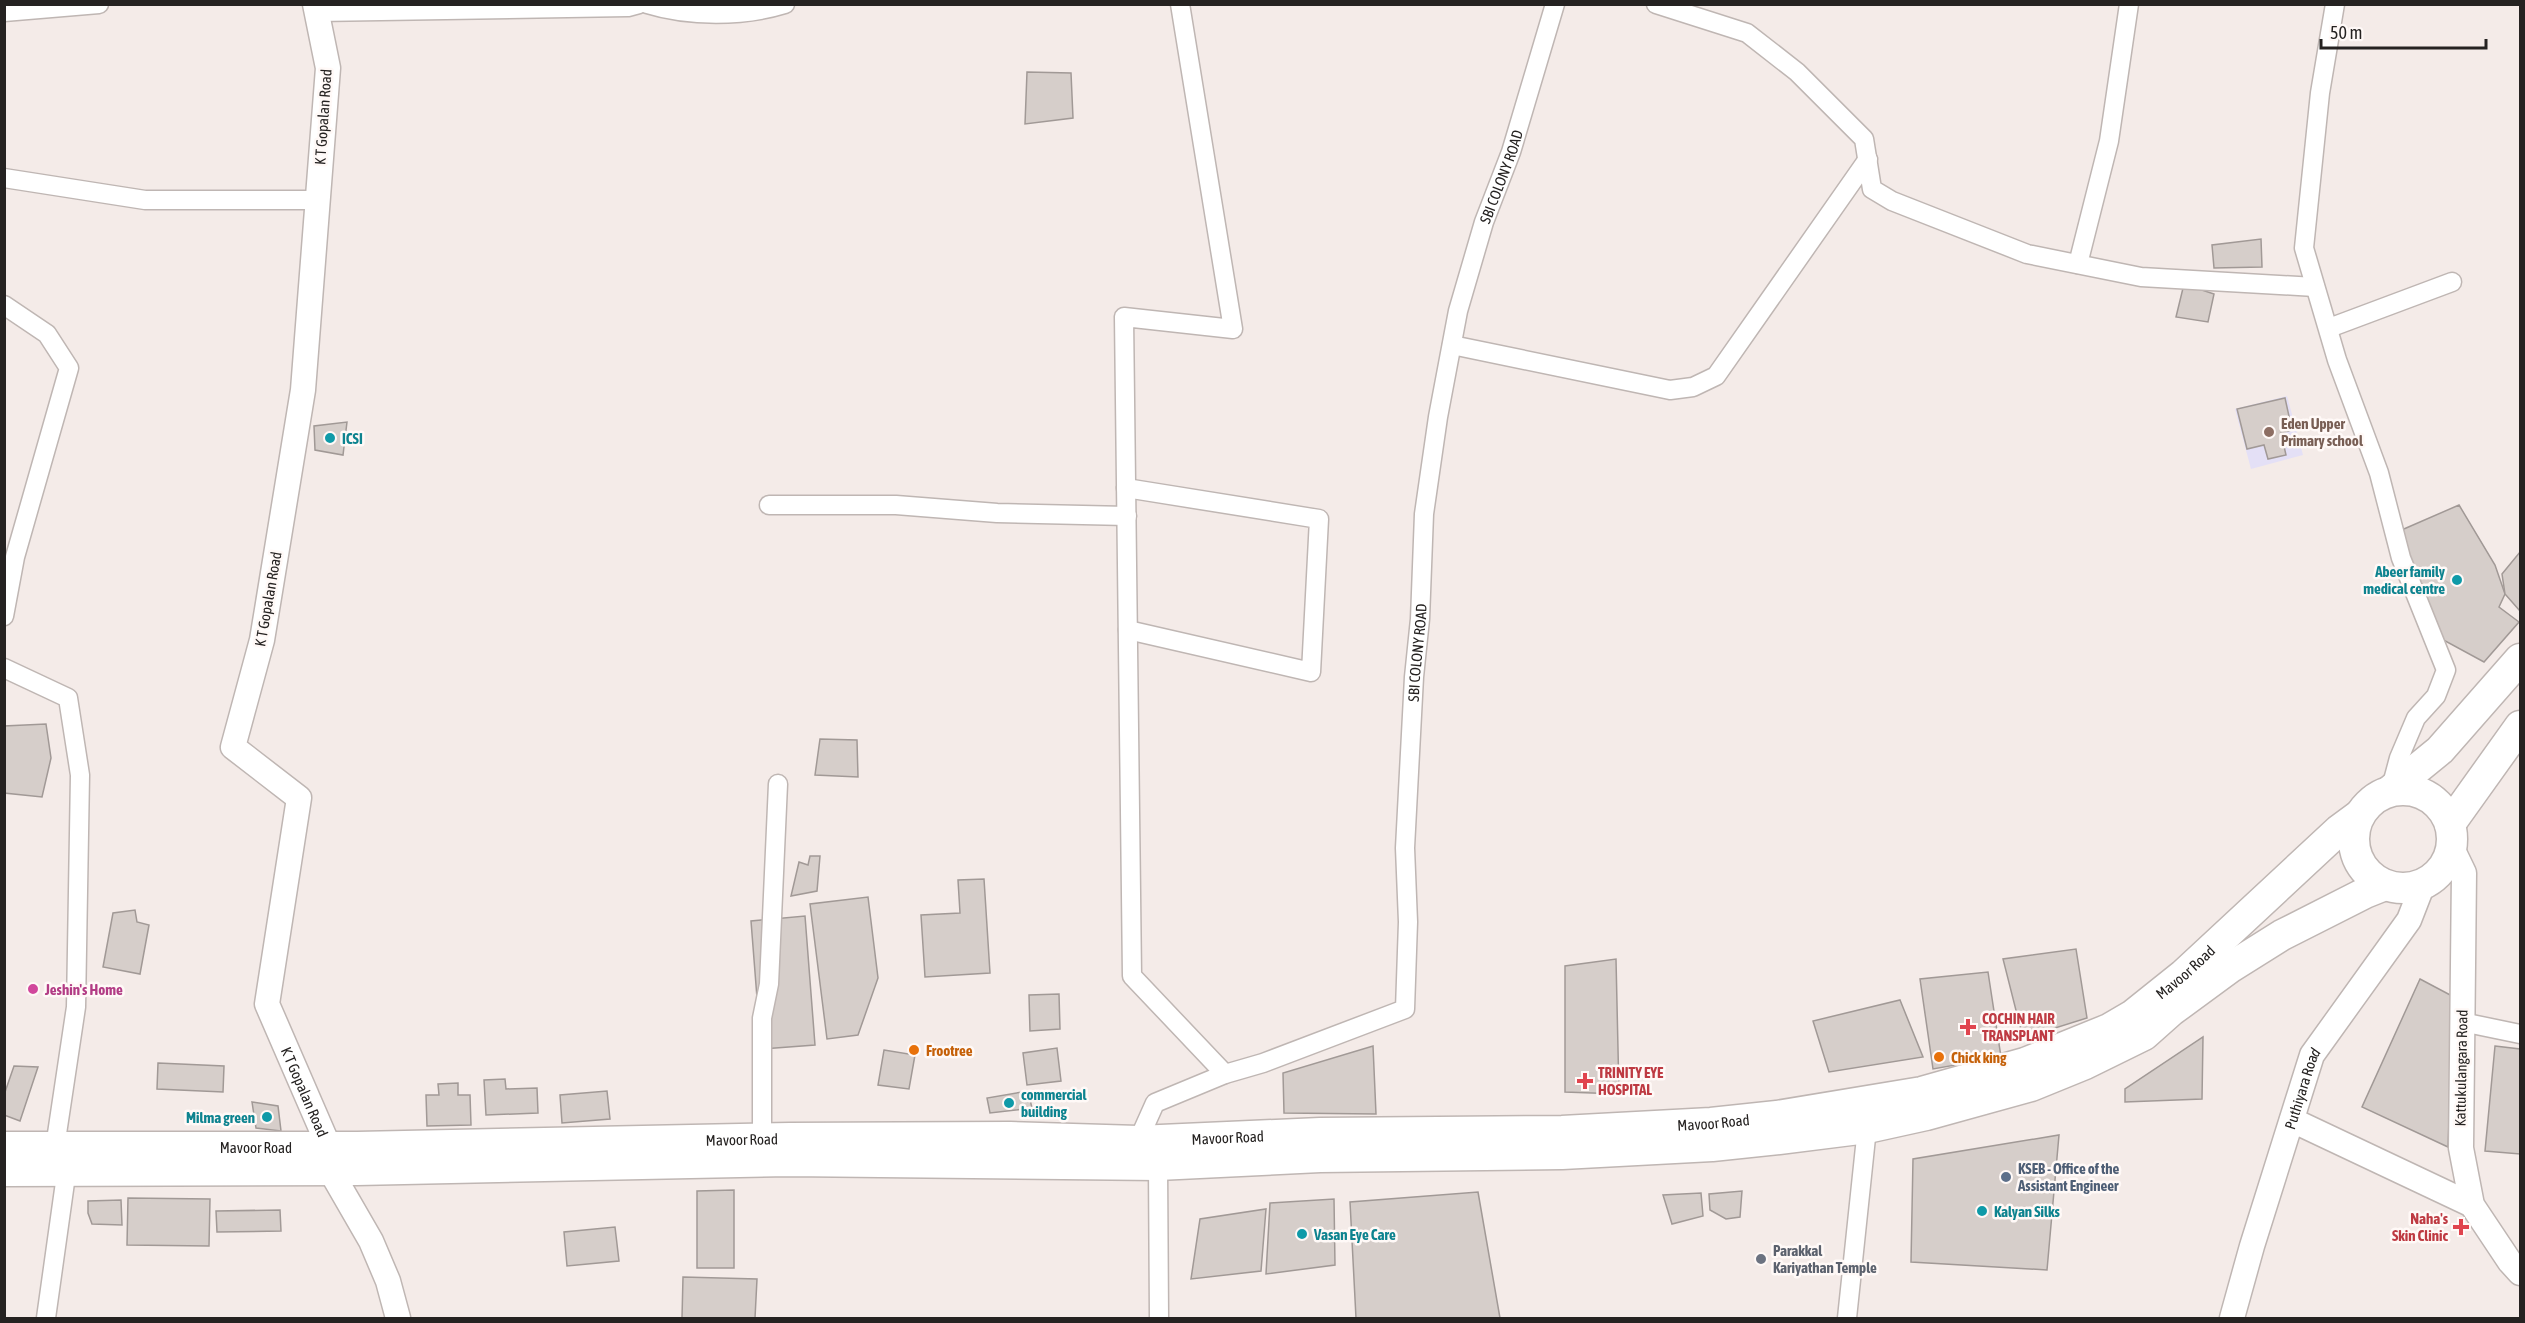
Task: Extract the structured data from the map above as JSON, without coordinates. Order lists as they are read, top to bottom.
{
  "streets": {
    "main road": ["Mavoor Road"],
    "street": [
      "K T Gopalan Road",
      "SBI COLONY ROAD",
      "Kattukulangara Road",
      "Puthiyara Road"
    ]
  },
  "crossings": [
    ["K T Gopalan Road", "Mavoor Road"],
    ["SBI COLONY ROAD", "Mavoor Road"],
    ["Mavoor Road", "Kattukulangara Road"],
    ["Mavoor Road", "Puthiyara Road"],
    ["Kattukulangara Road", "Puthiyara Road"]
  ],
  "places": {
    "other": [
      "Eden Upper Primary school",
      "ICSI",
      "Abeer family medical centre",
      "Jeshin's Home",
      "Frootree",
      "Chick king",
      "commercial building",
      "Milma green",
      "KSEB - Office of the Assistant Engineer",
      "Kalyan Silks",
      "Vasan Eye Care",
      "Parakkal Kariyathan Temple"
    ],
    "health": ["COCHIN HAIR TRANSPLANT", "TRINITY EYE HOSPITAL", "Naha's Skin Clinic"]
  },
  "scale_bar": "50 m"
}
